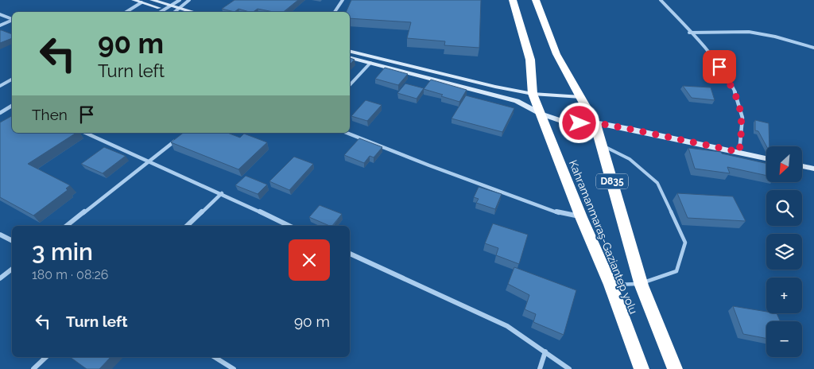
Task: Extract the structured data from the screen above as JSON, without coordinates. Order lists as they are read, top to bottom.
{
  "streets": {
    "highway": ["D835", "Kahramanmaraş-Gaziantep yolu"]
  },
  "north": "bottom left",
  "page": {
    "turn": ["90 m", "Turn left"],
    "then": "Then",
    "map_buttons": ["+", "−"],
    "heading": ["3 min", "180 m · 08:26"],
    "list": [
      {
        "name": "Turn left",
        "value": "90 m"
      }
    ]
  }
}
